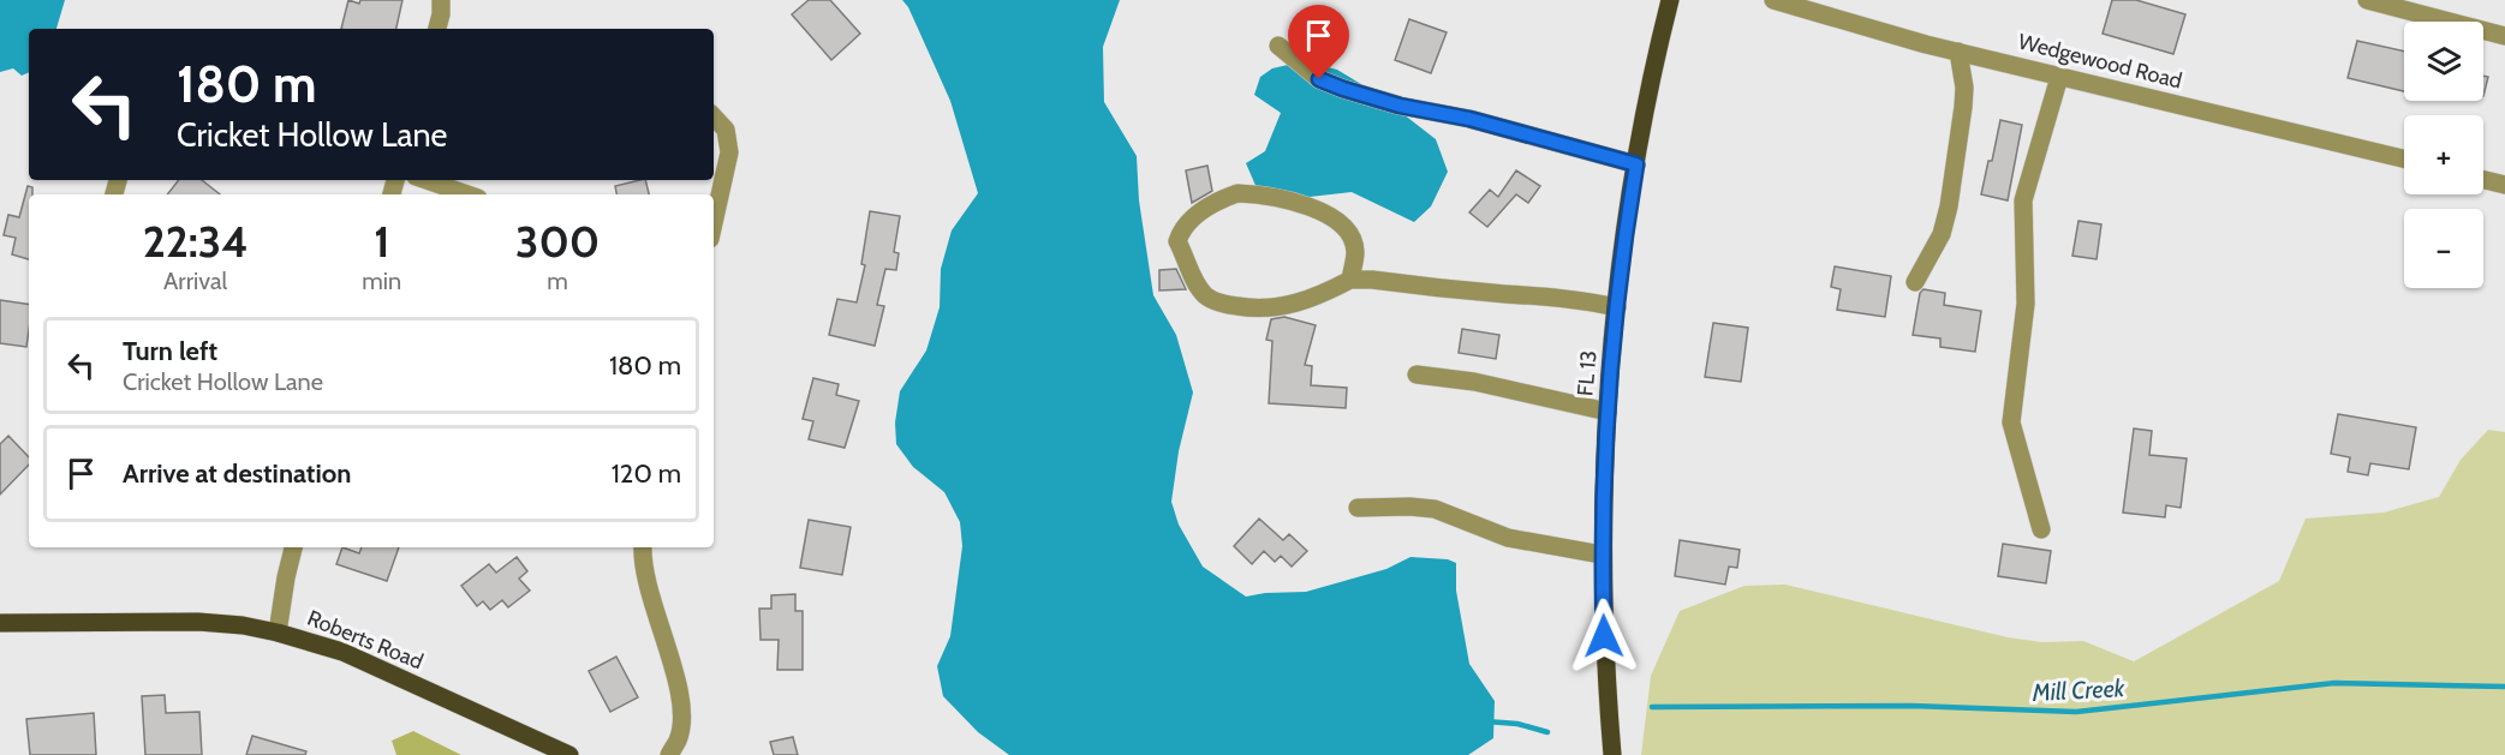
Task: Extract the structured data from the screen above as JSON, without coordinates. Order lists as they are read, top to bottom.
{
  "streets": {
    "main road": ["FL 13", "Roberts Road"],
    "street": ["Wedgewood Road"]
  },
  "water": ["Mill Creek"],
  "page": {
    "map_buttons": ["+", "−"],
    "turn": ["180 m", "Cricket Hollow Lane"],
    "eta": [
      "22:34",
      "Arrival",
      "1",
      "min",
      "300",
      "m"
    ],
    "list": [
      {
        "name": "Turn left",
        "note": "Cricket Hollow Lane",
        "value": "180 m"
      },
      {
        "name": "Arrive at destination",
        "value": "120 m"
      }
    ]
  }
}
